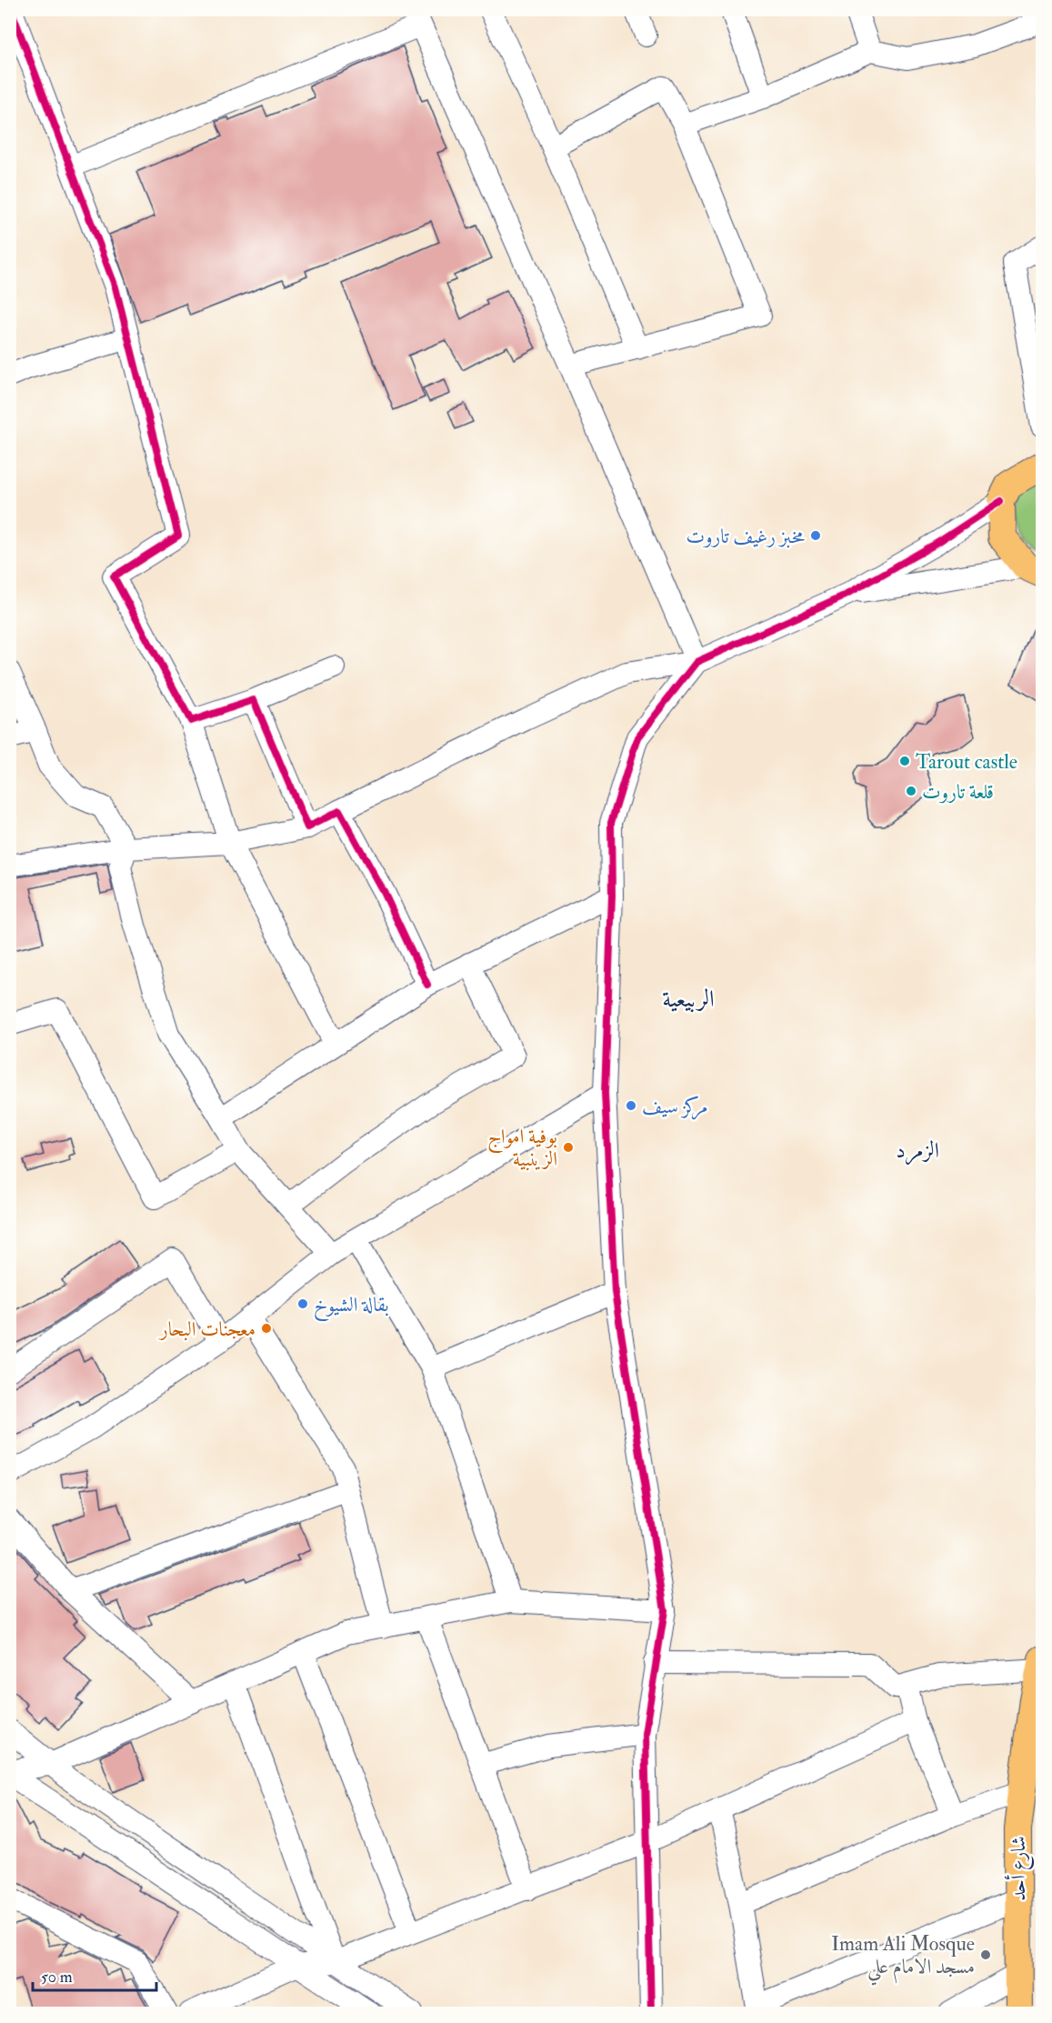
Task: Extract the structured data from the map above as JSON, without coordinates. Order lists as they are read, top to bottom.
{
  "streets": {
    "main road": ["شارع أحد"]
  },
  "districts": ["الربيعية", "الزمرد"],
  "places": [
    "مخبز رغيف تاروت",
    "Tarout castle",
    "قلعة تاروت",
    "مركز سيف",
    "بوفية امواج الزينبية",
    "بقالة الشيوخ",
    "معجنات البحار",
    "Imam Ali Mosque مسجد الامام علي"
  ],
  "scale_bar": "50 m"
}
